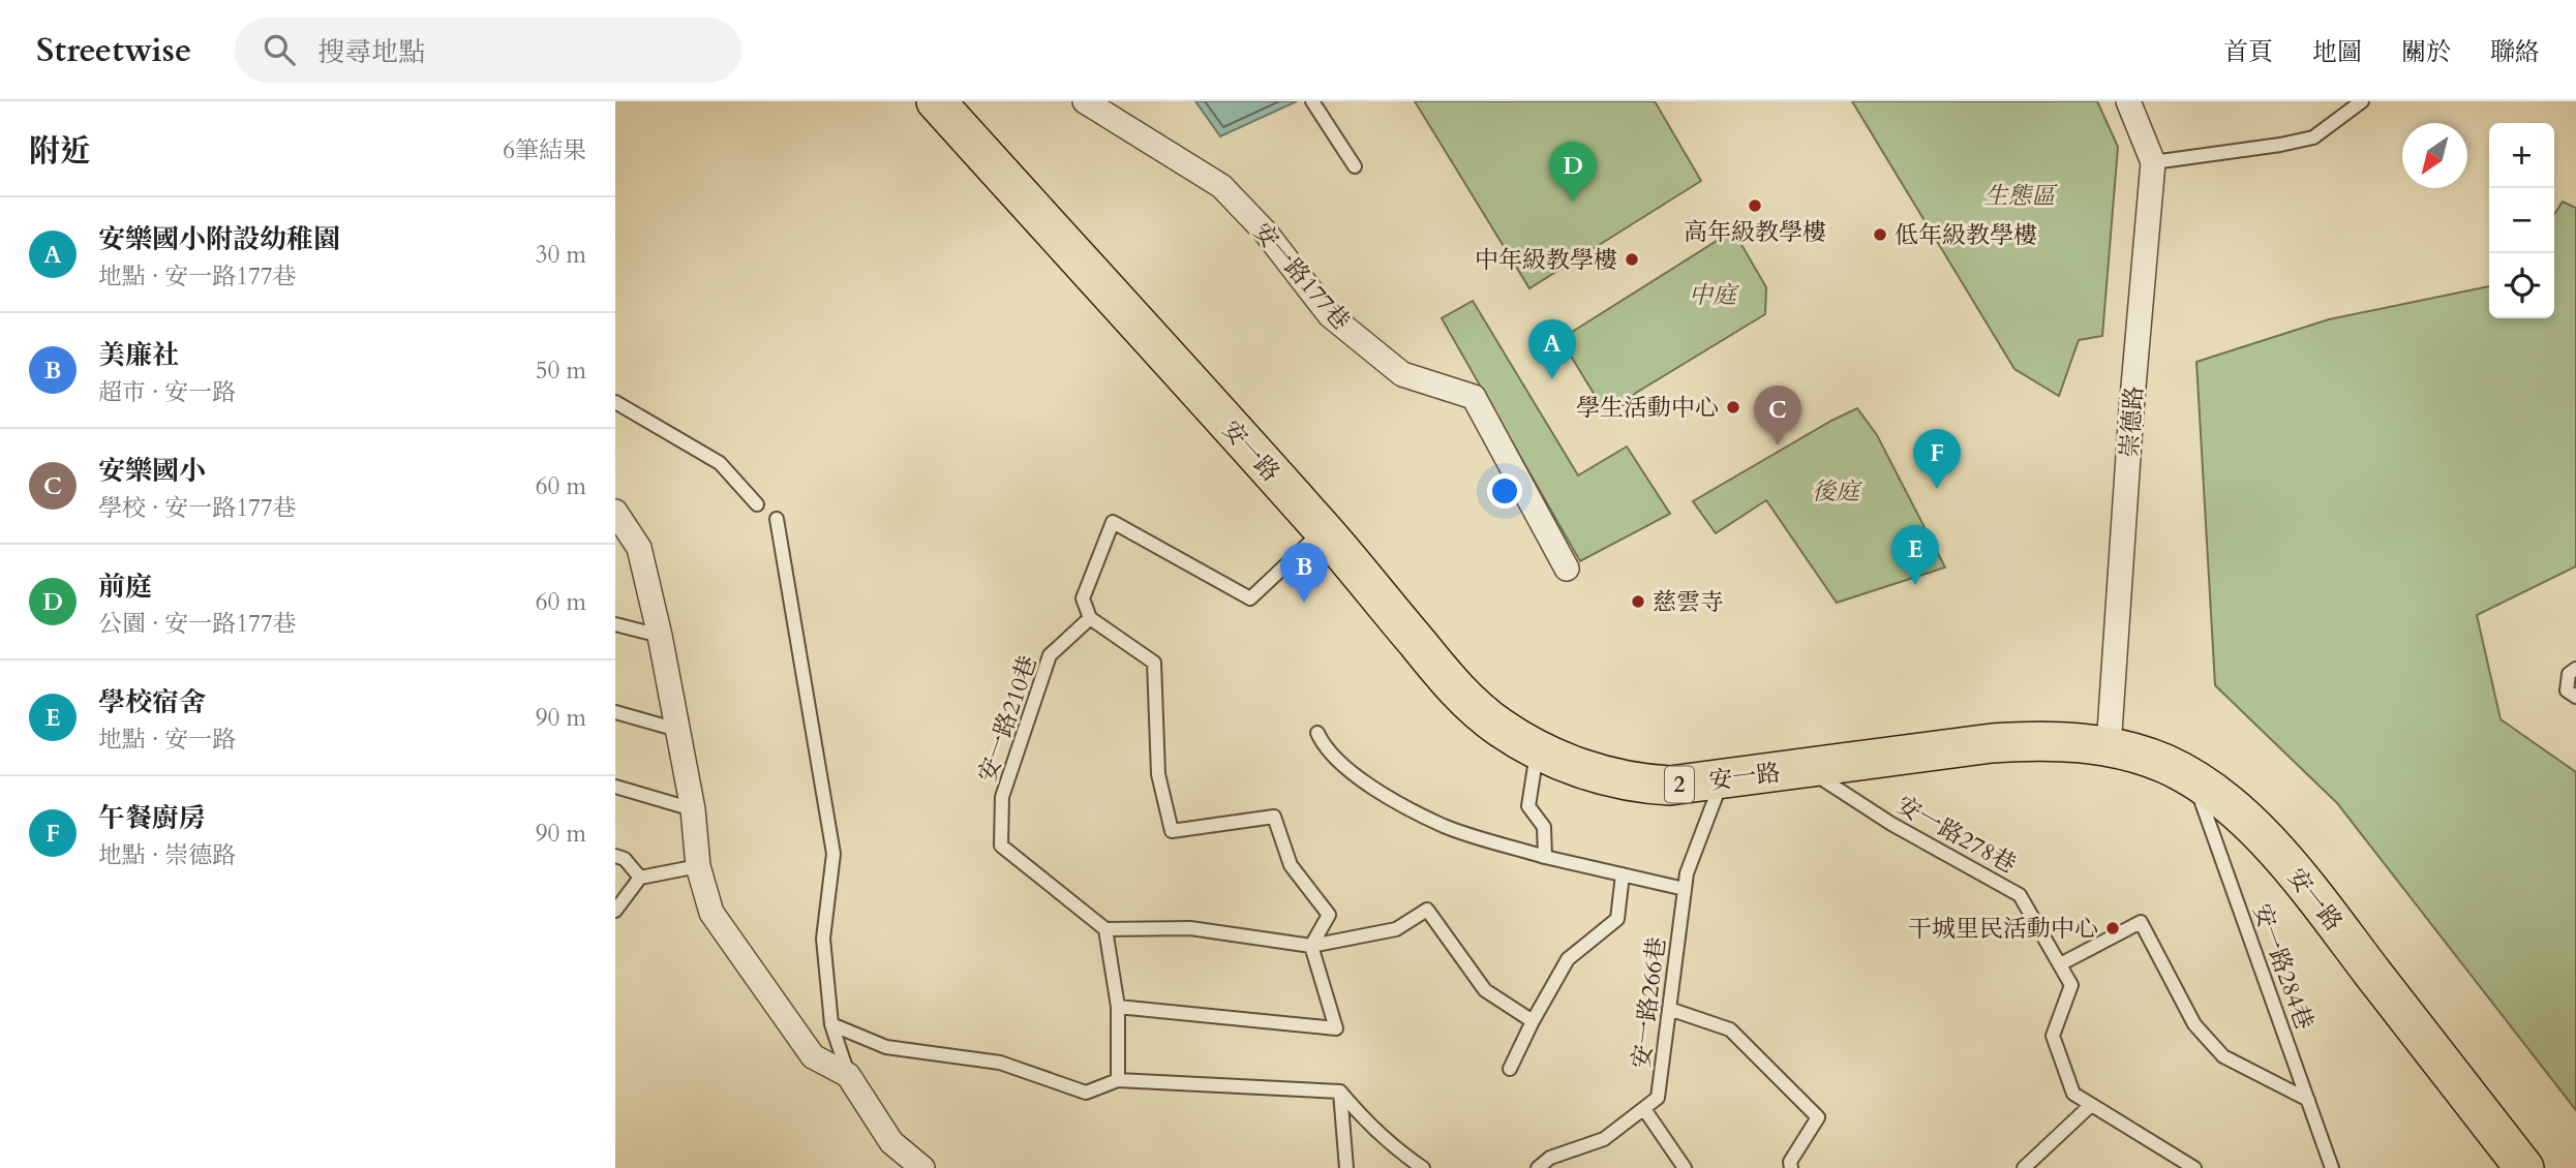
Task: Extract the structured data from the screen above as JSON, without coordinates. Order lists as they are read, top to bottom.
{
  "streets": {
    "main road": ["安一路", "2"],
    "street": ["安一路177巷", "崇德路"],
    "lane": [
      "安一路210巷",
      "安一路278巷",
      "安一路284巷",
      "安一路266巷"
    ]
  },
  "crossings": [
    ["崇德路", "安一路"],
    ["安一路", "安一路278巷"],
    ["安一路", "安一路284巷"],
    ["安一路", "安一路266巷"]
  ],
  "parks": ["生態區", "中庭", "後庭"],
  "places": [
    "高年級教學樓",
    "低年級教學樓",
    "中年級教學樓",
    "學生活動中心",
    "慈雲寺",
    "干城里民活動中心"
  ],
  "north": "bottom left",
  "page": {
    "header": "Streetwise",
    "search": "搜尋地點",
    "nav": [
      "首頁",
      "地圖",
      "關於",
      "聯絡"
    ],
    "heading": ["附近", "6筆結果"],
    "map_buttons": ["+", "−"],
    "pins": [
      "D",
      "A",
      "C",
      "F",
      "E",
      "B"
    ],
    "list": [
      {
        "mark": "A",
        "name": "安樂國小附設幼稚園",
        "note": "地點 · 安一路177巷",
        "value": "30 m"
      },
      {
        "mark": "B",
        "name": "美廉社",
        "note": "超市 · 安一路",
        "value": "50 m"
      },
      {
        "mark": "C",
        "name": "安樂國小",
        "note": "學校 · 安一路177巷",
        "value": "60 m"
      },
      {
        "mark": "D",
        "name": "前庭",
        "note": "公園 · 安一路177巷",
        "value": "60 m"
      },
      {
        "mark": "E",
        "name": "學校宿舍",
        "note": "地點 · 安一路",
        "value": "90 m"
      },
      {
        "mark": "F",
        "name": "午餐廚房",
        "note": "地點 · 崇德路",
        "value": "90 m"
      }
    ]
  }
}
